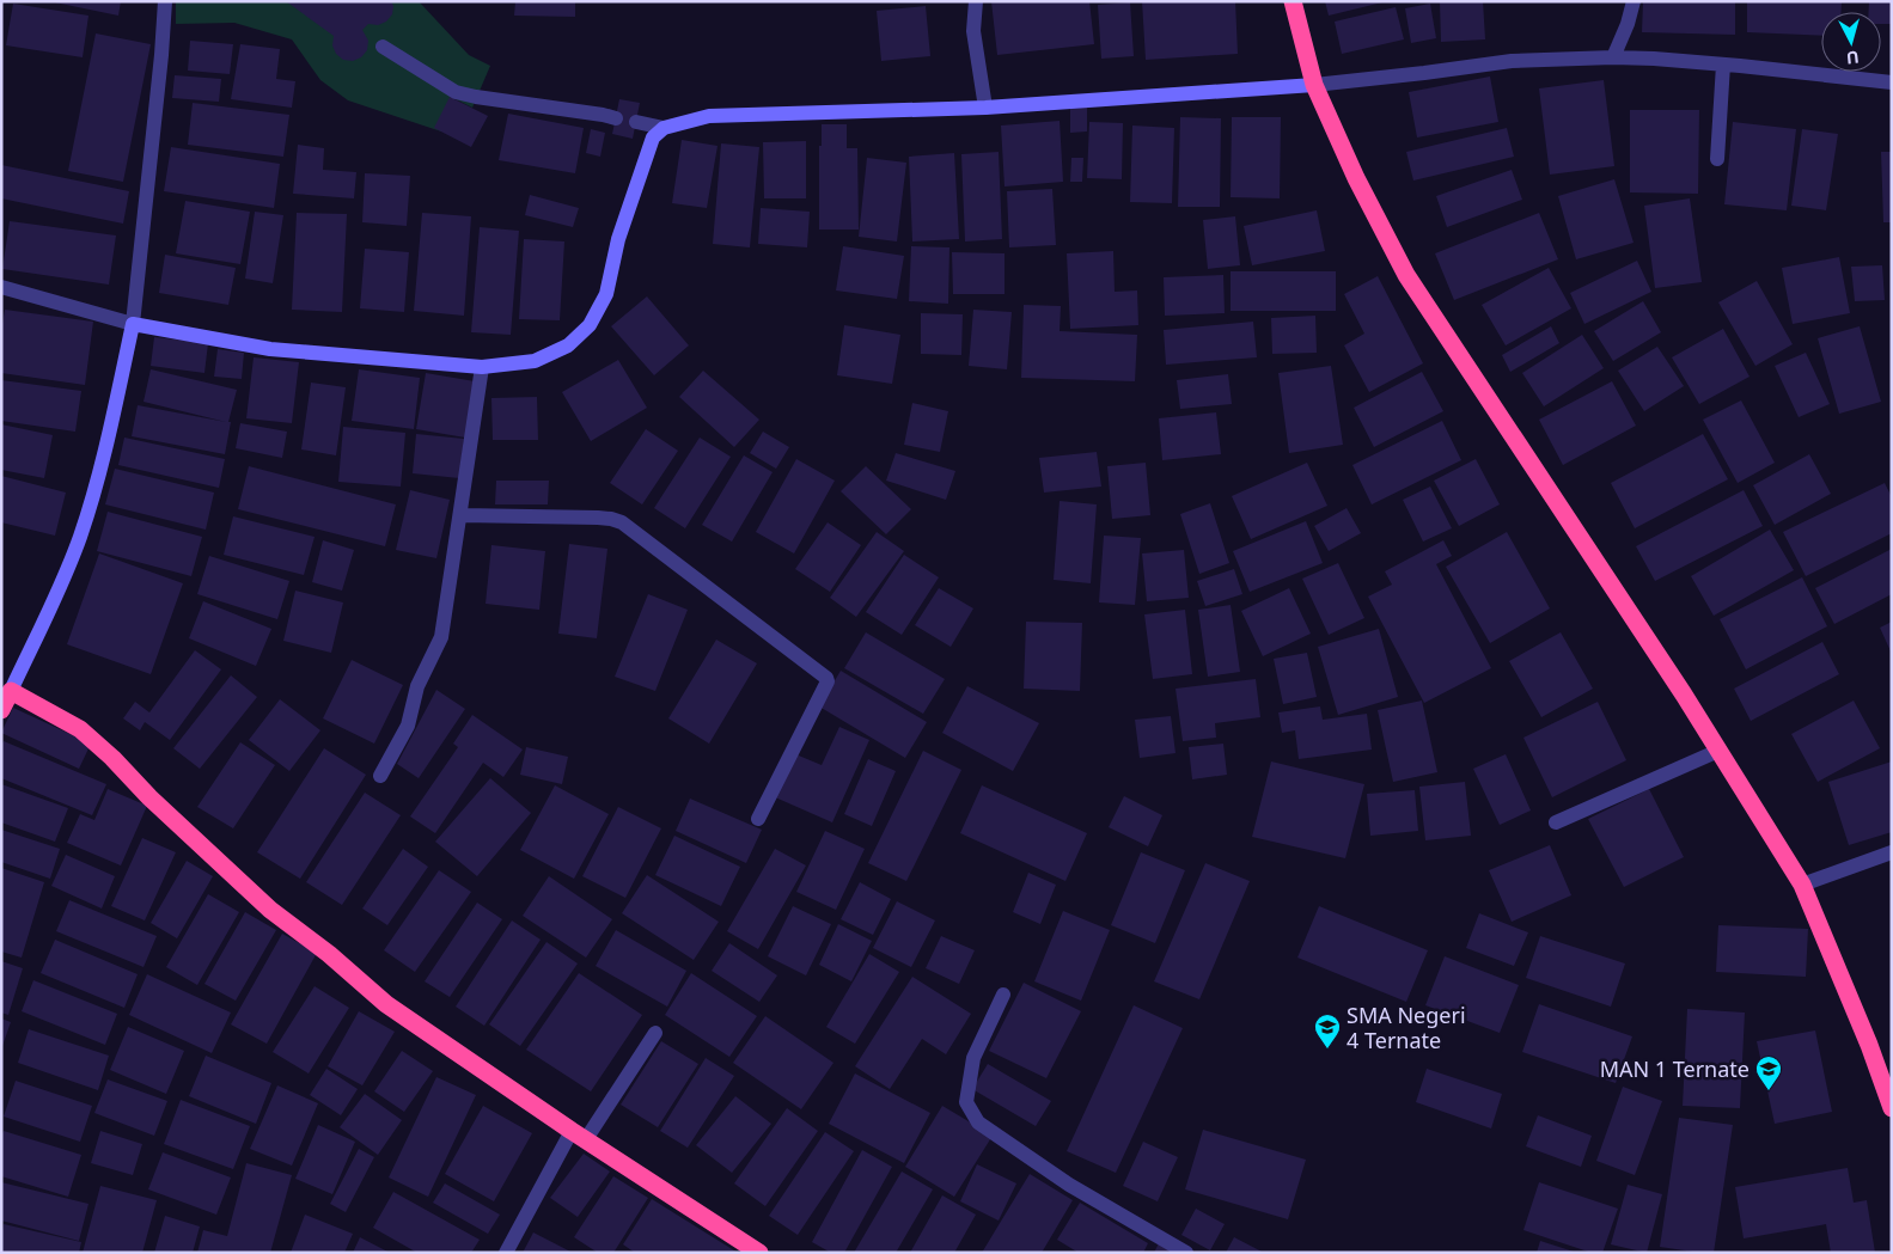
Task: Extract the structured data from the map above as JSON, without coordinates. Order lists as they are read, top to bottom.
{
  "places": {
    "school or university": ["SMA Negeri 4 Ternate", "MAN 1 Ternate"]
  },
  "north": "bottom"
}
